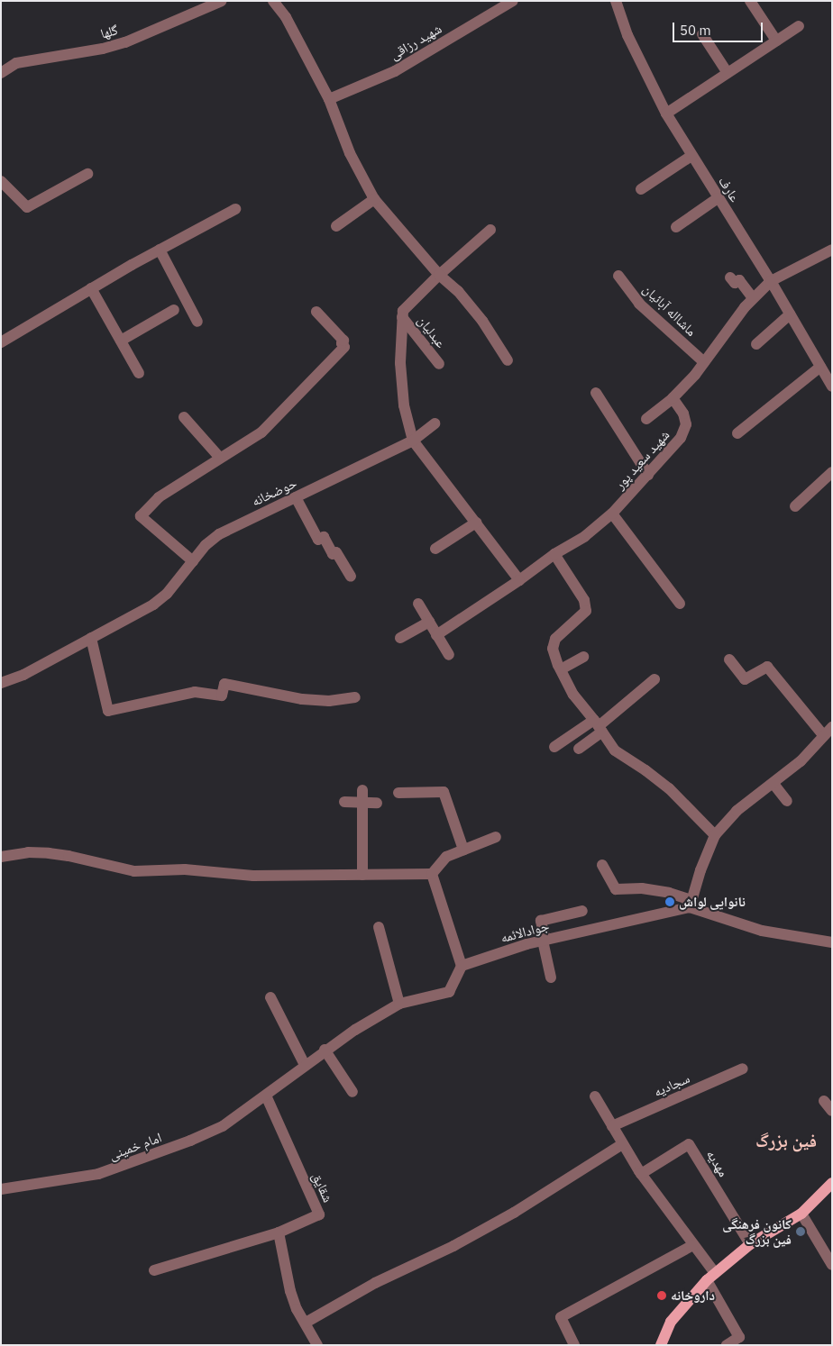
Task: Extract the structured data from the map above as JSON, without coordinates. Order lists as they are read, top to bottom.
{
  "streets": {
    "street": [
      "گلها",
      "شهید رزاقی",
      "عارف",
      "ماشااله آبائیان",
      "عبدلیان",
      "شهید سعید پور",
      "حوضخانه",
      "جوادالائمه",
      "سجادیه",
      "امام خمینی",
      "مهدیه",
      "شقایق"
    ]
  },
  "crossings": [
    ["امام خمینی", "شقایق"]
  ],
  "districts": ["فین بزرگ"],
  "places": ["نانوایی لواش", "کانون فرهنگی فین بزرگ", "داروخانه"],
  "scale_bar": "50 m"
}
